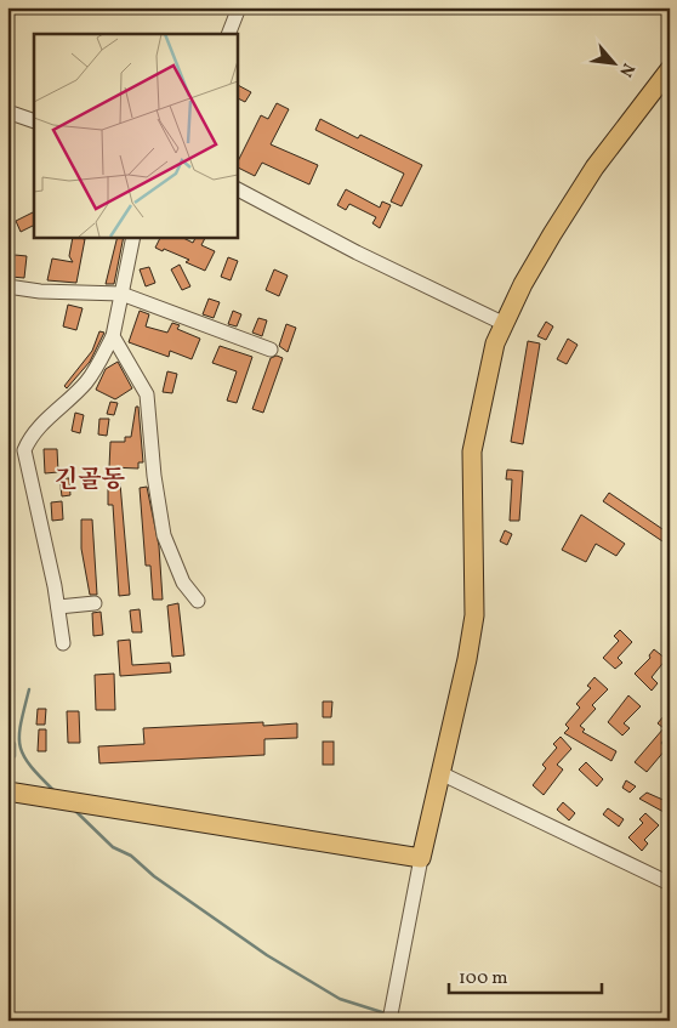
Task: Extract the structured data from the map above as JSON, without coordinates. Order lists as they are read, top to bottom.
{
  "districts": ["긴골동"],
  "scale_bar": "100 m",
  "north": "bottom right"
}
